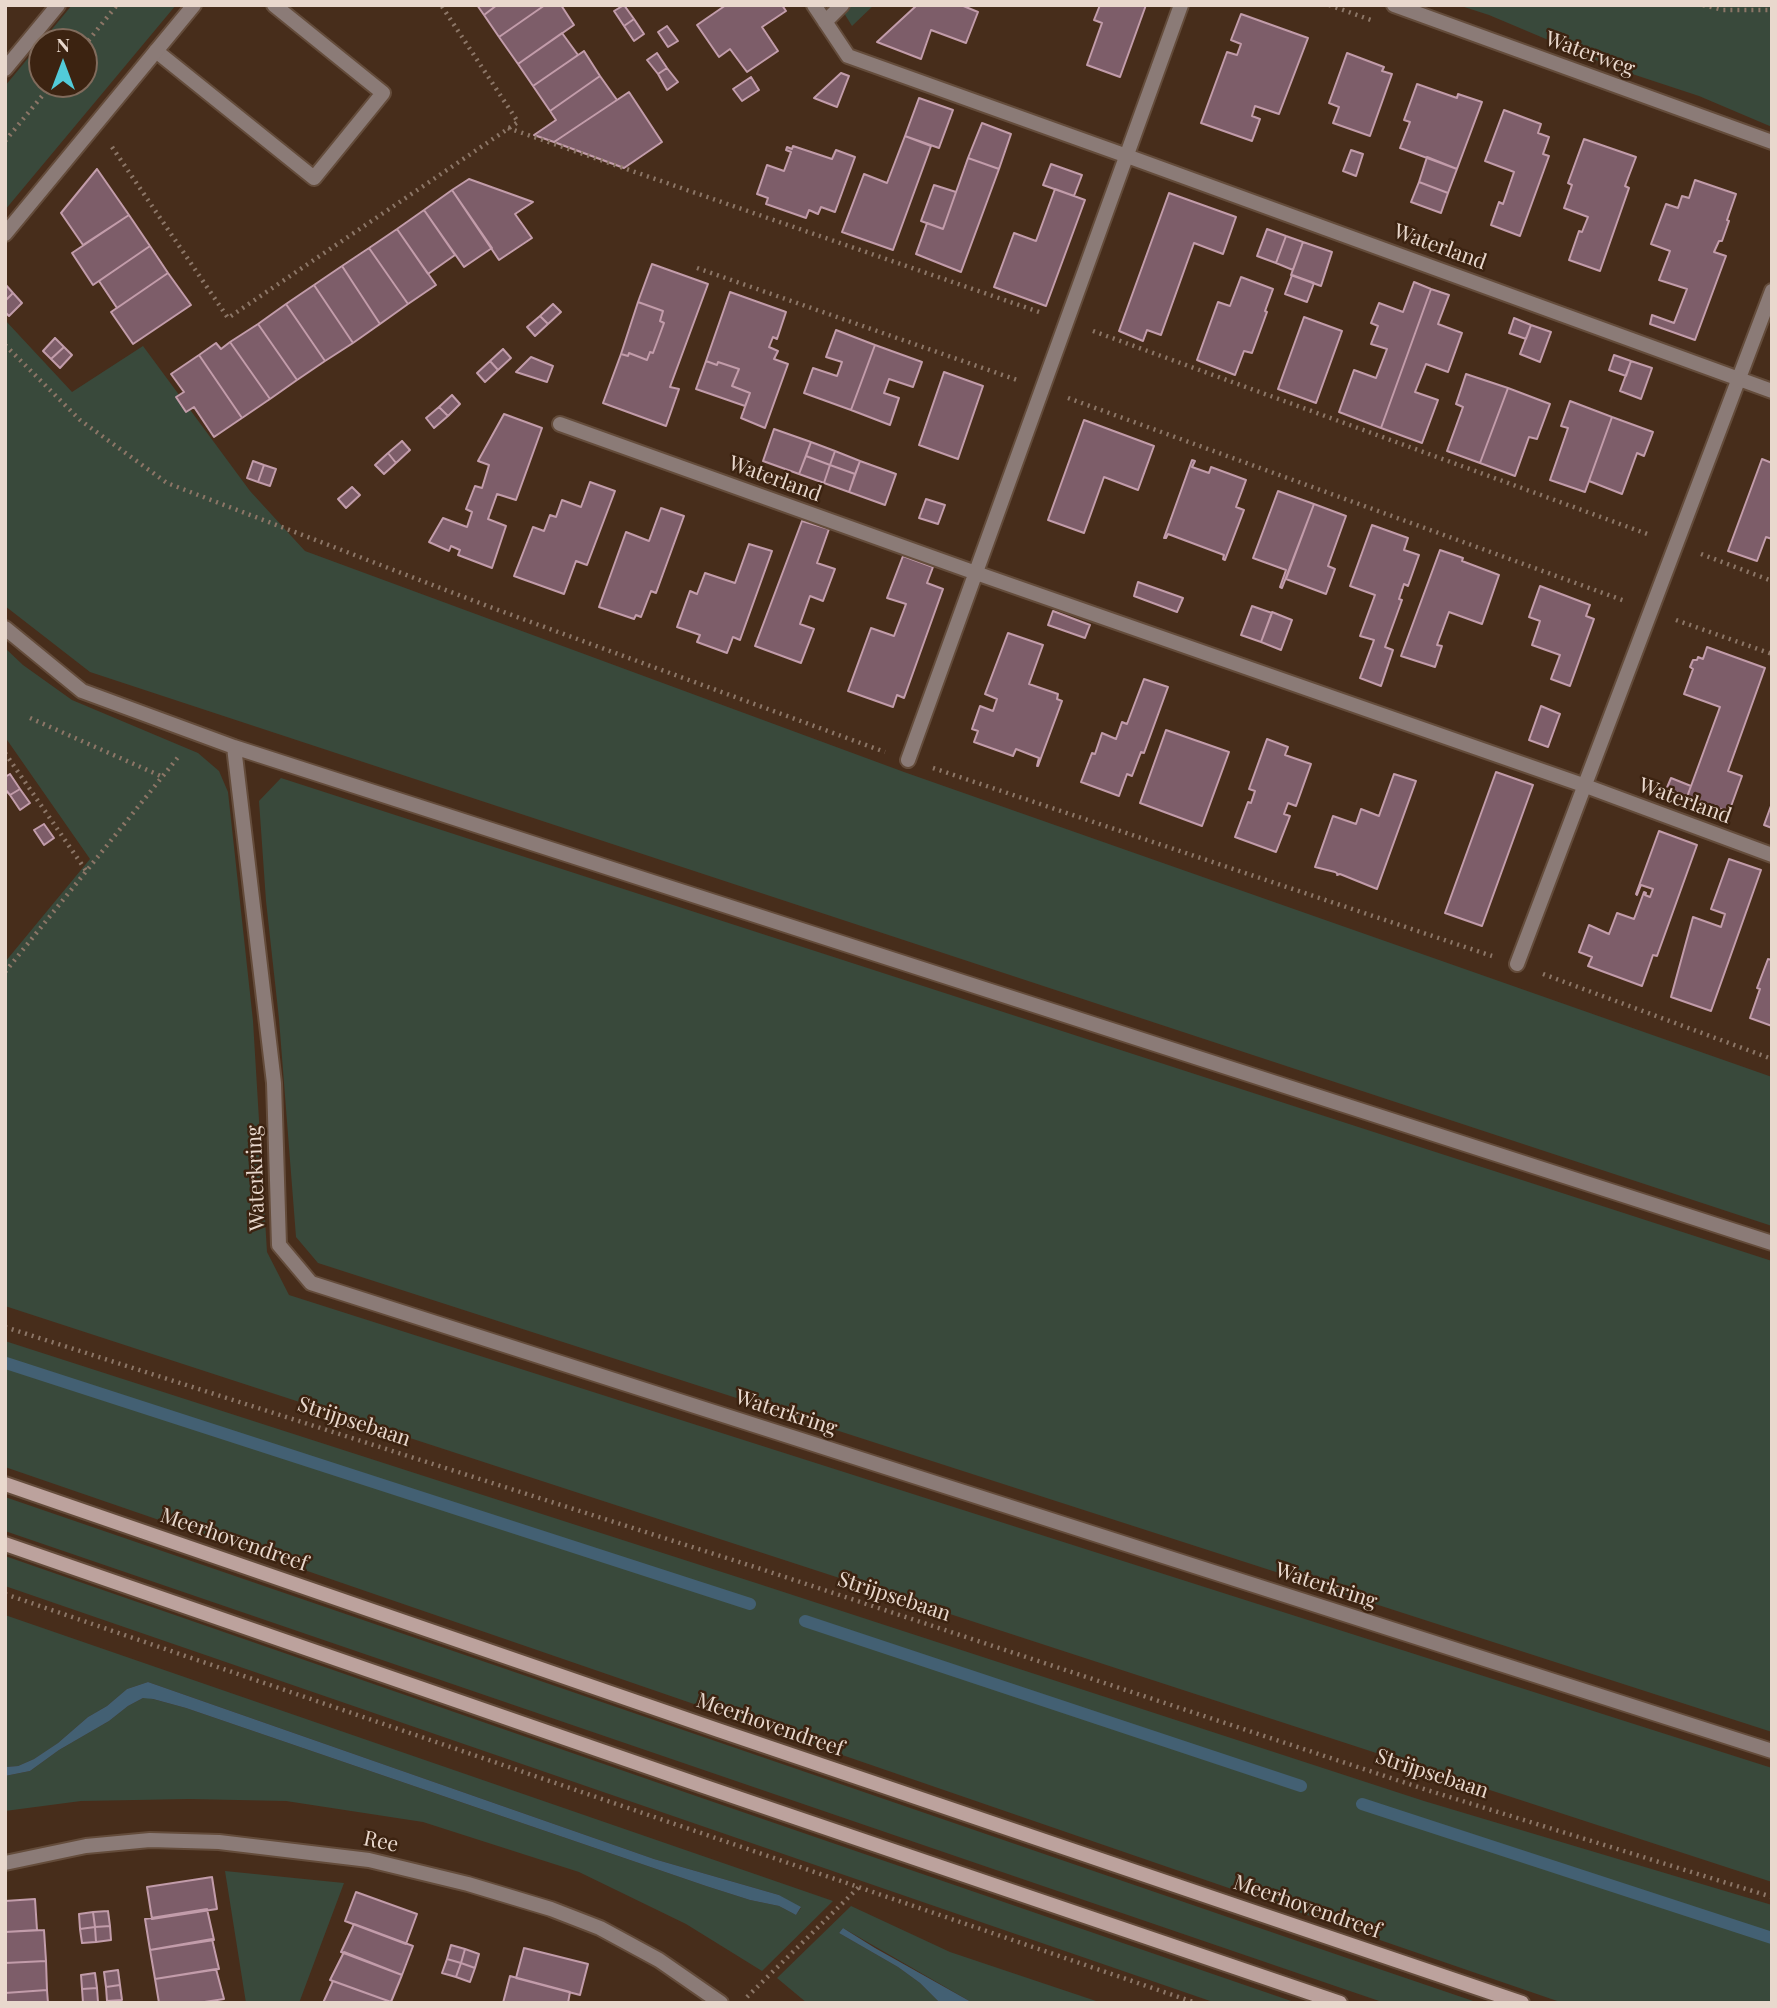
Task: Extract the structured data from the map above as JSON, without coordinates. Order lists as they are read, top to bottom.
{
  "streets": {
    "main road": ["Meerhovendreef"],
    "street": [
      "Waterweg",
      "Waterland",
      "Waterkring",
      "Ree"
    ],
    "path": ["Strijpsebaan"]
  },
  "north": "top"
}
